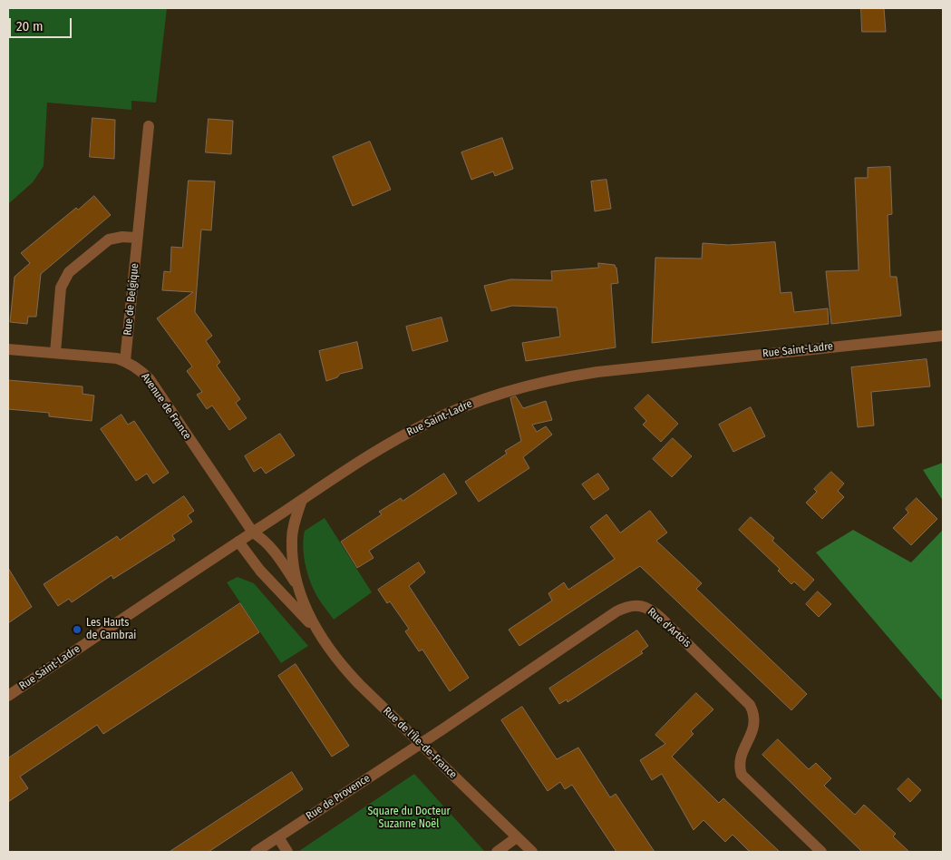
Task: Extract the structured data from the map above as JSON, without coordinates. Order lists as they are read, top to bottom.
{
  "streets": {
    "street": [
      "Rue de Belgique",
      "Rue Saint-Ladre",
      "Avenue de France",
      "Rue d'Artois",
      "Rue de l'Île-de-France",
      "Rue de Provence"
    ]
  },
  "crossings": [
    ["Rue de Belgique", "Avenue de France"],
    ["Rue Saint-Ladre", "Avenue de France"],
    ["Rue Saint-Ladre", "Rue de l'Île-de-France"],
    ["Avenue de France", "Rue de l'Île-de-France"],
    ["Rue d'Artois", "Rue de l'Île-de-France"],
    ["Rue d'Artois", "Rue de Provence"],
    ["Rue de l'Île-de-France", "Rue de Provence"]
  ],
  "parks": ["Square du Docteur Suzanne Noël"],
  "places": ["Les Hauts de Cambrai"],
  "scale_bar": "20 m"
}
